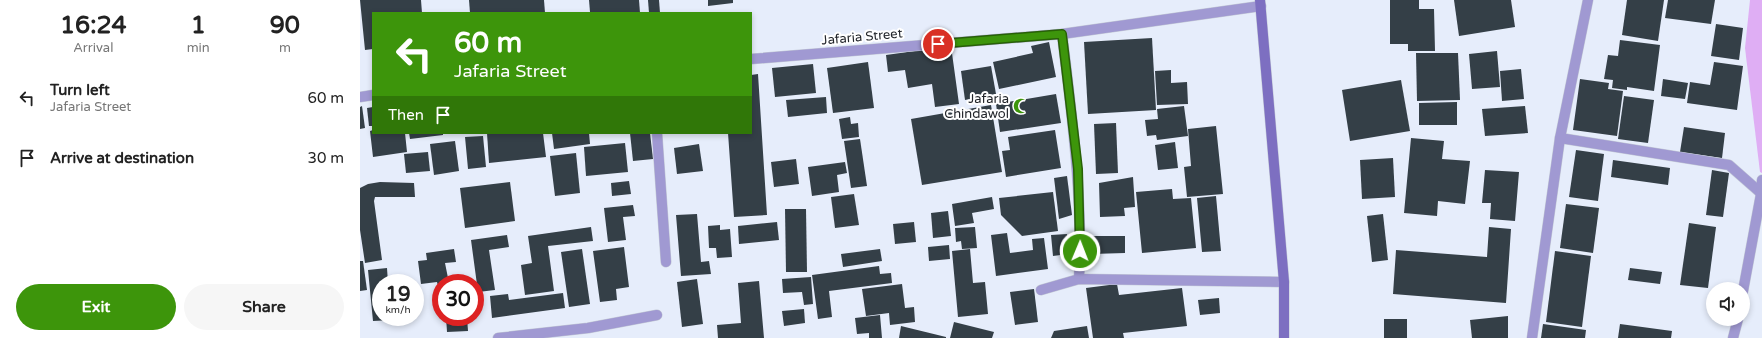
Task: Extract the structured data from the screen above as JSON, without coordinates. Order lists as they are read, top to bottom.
{
  "streets": {
    "street": ["Jafaria Street"]
  },
  "places": {
    "mosque": ["Jafaria Chindawol"]
  },
  "page": {
    "eta": [
      "16:24",
      "Arrival",
      "1",
      "min",
      "90",
      "m"
    ],
    "turn": ["60 m", "Jafaria Street"],
    "list": [
      {
        "name": "Turn left",
        "note": "Jafaria Street",
        "value": "60 m"
      },
      {
        "name": "Arrive at destination",
        "value": "30 m"
      }
    ],
    "then": "Then",
    "speed": "19 km/h",
    "limit": "30",
    "buttons": ["Exit", "Share"]
  }
}
